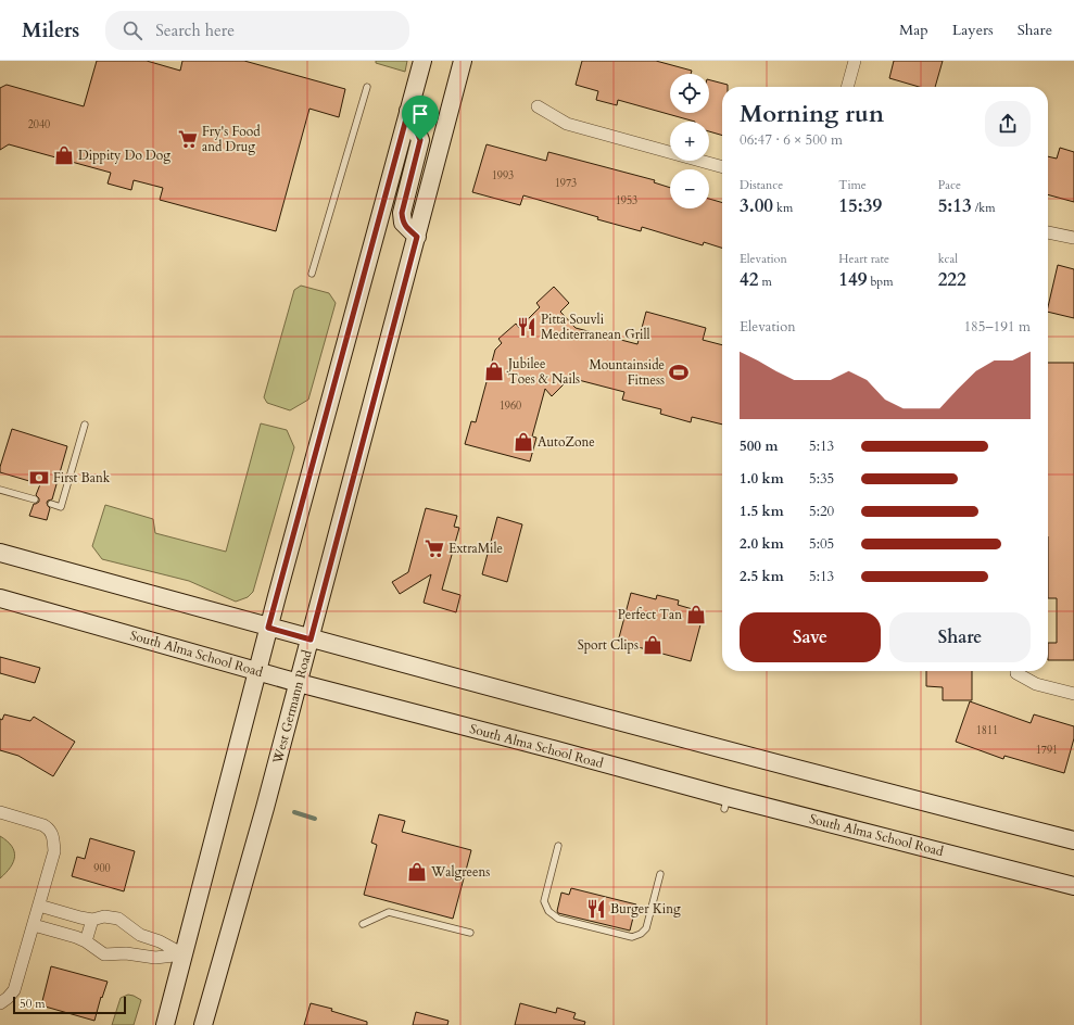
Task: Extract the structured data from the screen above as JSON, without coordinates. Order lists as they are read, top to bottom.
{
  "streets": {
    "main road": ["South Alma School Road", "West Germann Road"]
  },
  "crossings": [
    ["South Alma School Road", "West Germann Road"]
  ],
  "places": {
    "supermarket": ["Fry's Food and Drug", "ExtraMile"],
    "shop": [
      "Dippity Do Dog",
      "Jubilee Toes & Nails",
      "AutoZone",
      "Perfect Tan",
      "Sport Clips",
      "Walgreens"
    ],
    "restaurant": ["Pitta Souvli Mediterranean Grill", "Burger King"],
    "sports": ["Mountainside Fitness"],
    "bank": ["First Bank"]
  },
  "house_numbers": [
    "2040",
    "1993",
    "1973",
    "1953",
    "1960",
    "1811",
    "1791",
    "900"
  ],
  "scale_bar": "50 m",
  "page": {
    "header": "Milers",
    "search": "Search here",
    "nav": ["Map", "Layers", "Share"],
    "map_buttons": ["+", "−"],
    "heading": ["Morning run", "06:47 · 6 × 500 m"],
    "stats": [
      ["Distance", "3.00 km"],
      ["Time", "15:39"],
      ["Pace", "5:13 /km"],
      ["Elevation", "42 m"],
      ["Heart rate", "149 bpm"],
      ["kcal", "222"]
    ],
    "chart": ["Elevation", "185–191 m"],
    "list": [
      {
        "name": "500 m",
        "note": "5:13"
      },
      {
        "name": "1.0 km",
        "note": "5:35"
      },
      {
        "name": "1.5 km",
        "note": "5:20"
      },
      {
        "name": "2.0 km",
        "note": "5:05"
      },
      {
        "name": "2.5 km",
        "note": "5:13"
      }
    ],
    "buttons": ["Save", "Share"],
    "scale": "50 m"
  }
}
